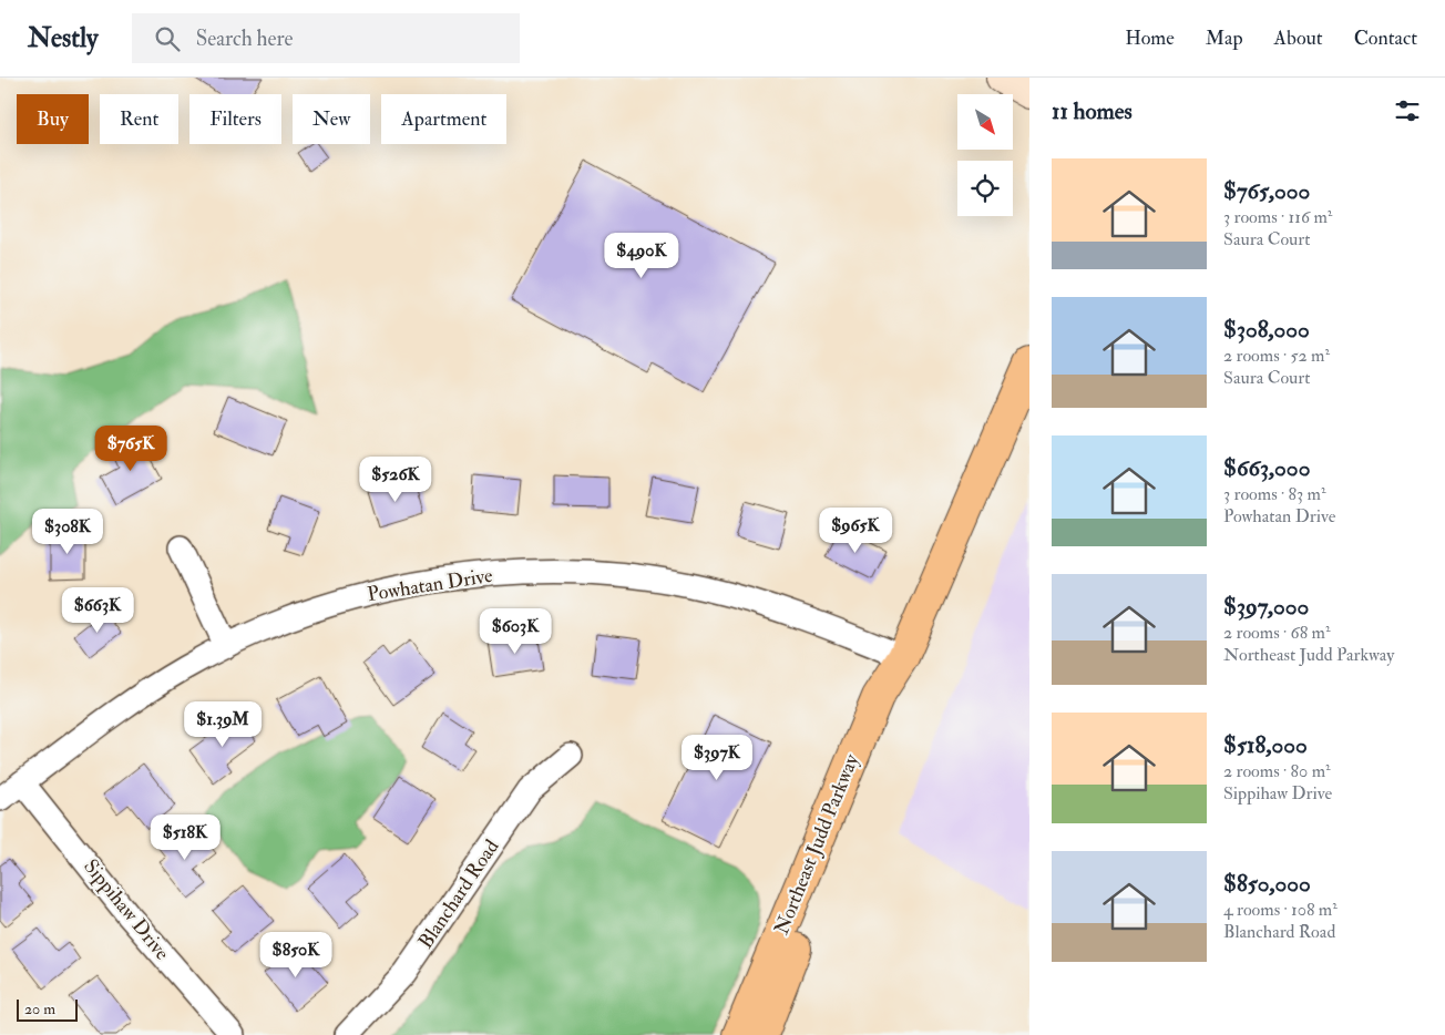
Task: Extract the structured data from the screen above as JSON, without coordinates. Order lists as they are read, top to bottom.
{
  "streets": {
    "highway": ["Northeast Judd Parkway"],
    "street": ["Powhatan Drive", "Blanchard Road", "Sippihaw Drive"]
  },
  "crossings": [
    ["Powhatan Drive", "Northeast Judd Parkway"],
    ["Powhatan Drive", "Sippihaw Drive"]
  ],
  "scale_bar": "20 m",
  "north": "bottom right",
  "page": {
    "header": "Nestly",
    "search": "Search here",
    "nav": [
      "Home",
      "Map",
      "About",
      "Contact"
    ],
    "heading": "11 homes",
    "chip": [
      "Buy",
      "Rent",
      "Filters",
      "New",
      "Apartment"
    ],
    "list": [
      {
        "name": "$765,000",
        "note": "3 rooms · 116 m² · Saura Court"
      },
      {
        "name": "$308,000",
        "note": "2 rooms · 52 m² · Saura Court"
      },
      {
        "name": "$663,000",
        "note": "3 rooms · 83 m² · Powhatan Drive"
      },
      {
        "name": "$397,000",
        "note": "2 rooms · 68 m² · Northeast Judd Parkway"
      },
      {
        "name": "$518,000",
        "note": "2 rooms · 80 m² · Sippihaw Drive"
      },
      {
        "name": "$850,000",
        "note": "4 rooms · 108 m² · Blanchard Road"
      }
    ],
    "price": [
      "$490K",
      "$765K",
      "$526K",
      "$965K",
      "$308K",
      "$663K",
      "$603K",
      "$1.39M",
      "$397K",
      "$518K",
      "$850K"
    ],
    "scale": "20 m"
  }
}
